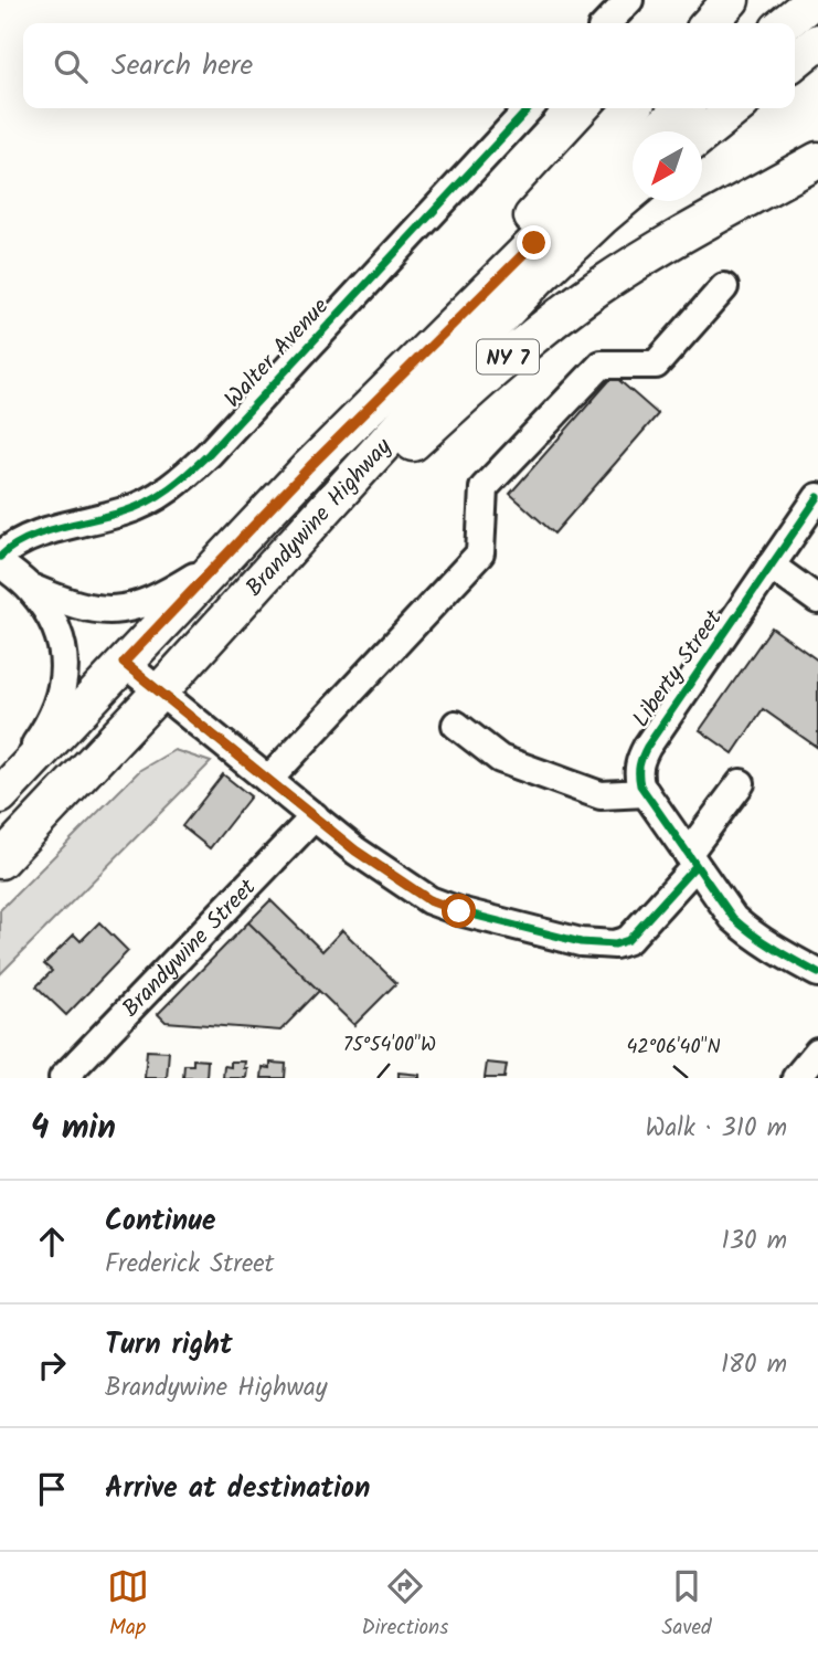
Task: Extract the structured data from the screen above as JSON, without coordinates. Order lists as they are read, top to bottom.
{
  "streets": {
    "main road": ["NY 7", "Brandywine Highway"],
    "street": ["Walter Avenue", "Liberty Street", "Brandywine Street"]
  },
  "crossings": [
    ["NY 7", "Brandywine Highway"]
  ],
  "north": "bottom left",
  "page": {
    "search": "Search here",
    "heading": ["4 min", "Walk · 310 m"],
    "list": [
      ["Continue", "Frederick Street", "130 m"],
      ["Turn right", "Brandywine Highway", "180 m"],
      "Arrive at destination"
    ],
    "nav": ["Map", "Directions", "Saved"]
  },
  "coordinates": ["75°54'00\"W", "42°06'40\"N"]
}
